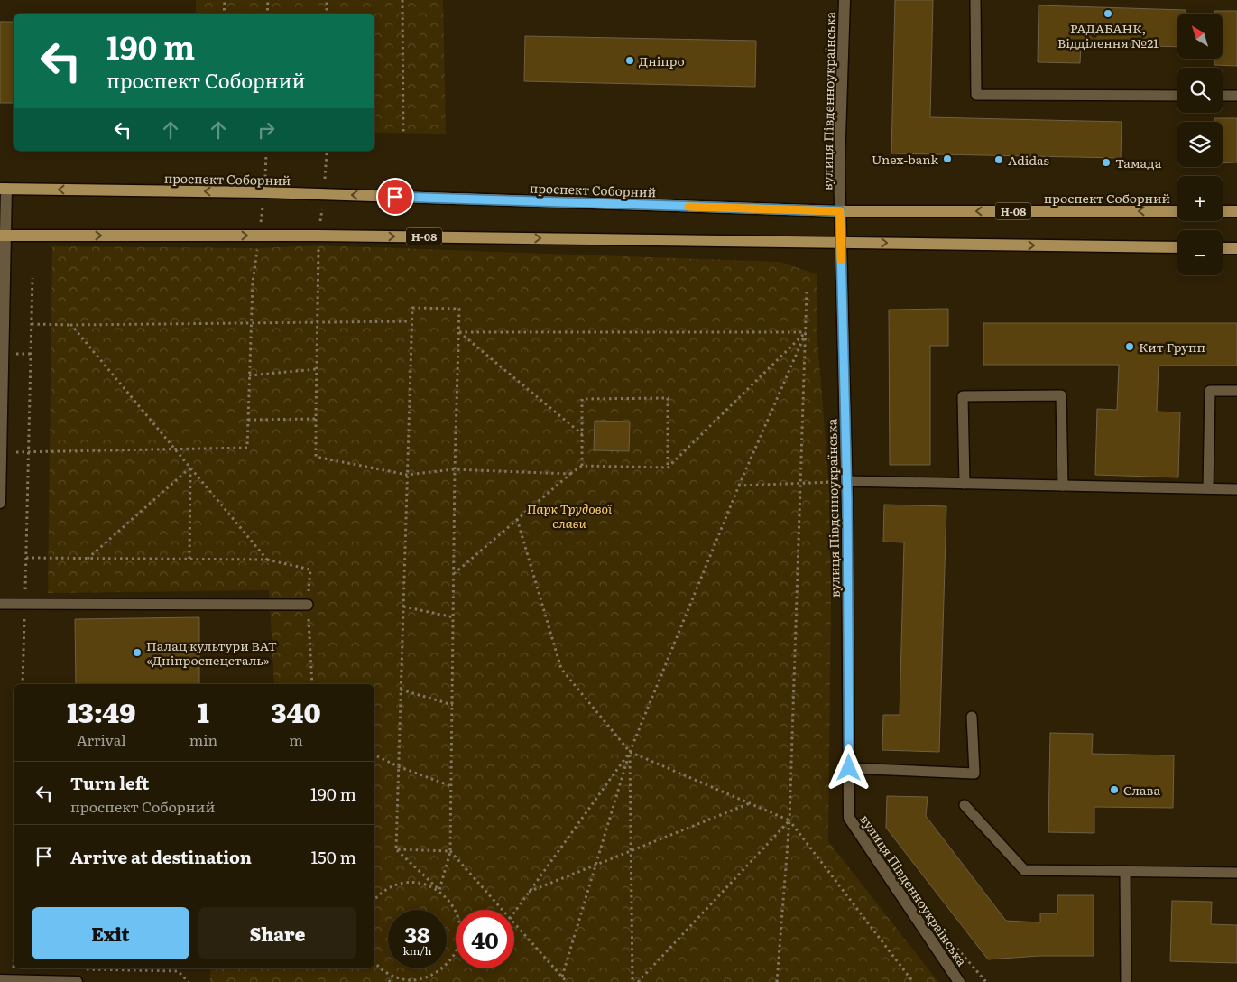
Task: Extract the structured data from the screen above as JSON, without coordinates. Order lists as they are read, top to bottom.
{
  "streets": {
    "main road": ["проспект Соборний", "Н-08"],
    "street": ["вулиця Південноукраїнська"]
  },
  "crossings": [
    ["вулиця Південноукраїнська", "проспект Соборний"],
    ["вулиця Південноукраїнська", "Н-08"]
  ],
  "parks": ["Парк Трудової слави"],
  "places": [
    "РАДАБАНК, Відділення №21",
    "Дніпро",
    "Unex-bank",
    "Adidas",
    "Тамада",
    "Кит Групп",
    "Палац культури ВАТ «Дніпроспецсталь»",
    "Слава"
  ],
  "north": "top left",
  "page": {
    "map_buttons": ["+", "−"],
    "turn": ["190 m", "проспект Соборний"],
    "eta": [
      "13:49",
      "Arrival",
      "1",
      "min",
      "340",
      "m"
    ],
    "list": [
      {
        "name": "Turn left",
        "note": "проспект Соборний",
        "value": "190 m"
      },
      {
        "name": "Arrive at destination",
        "value": "150 m"
      }
    ],
    "buttons": ["Exit", "Share"],
    "speed": "38 km/h",
    "limit": "40"
  }
}
